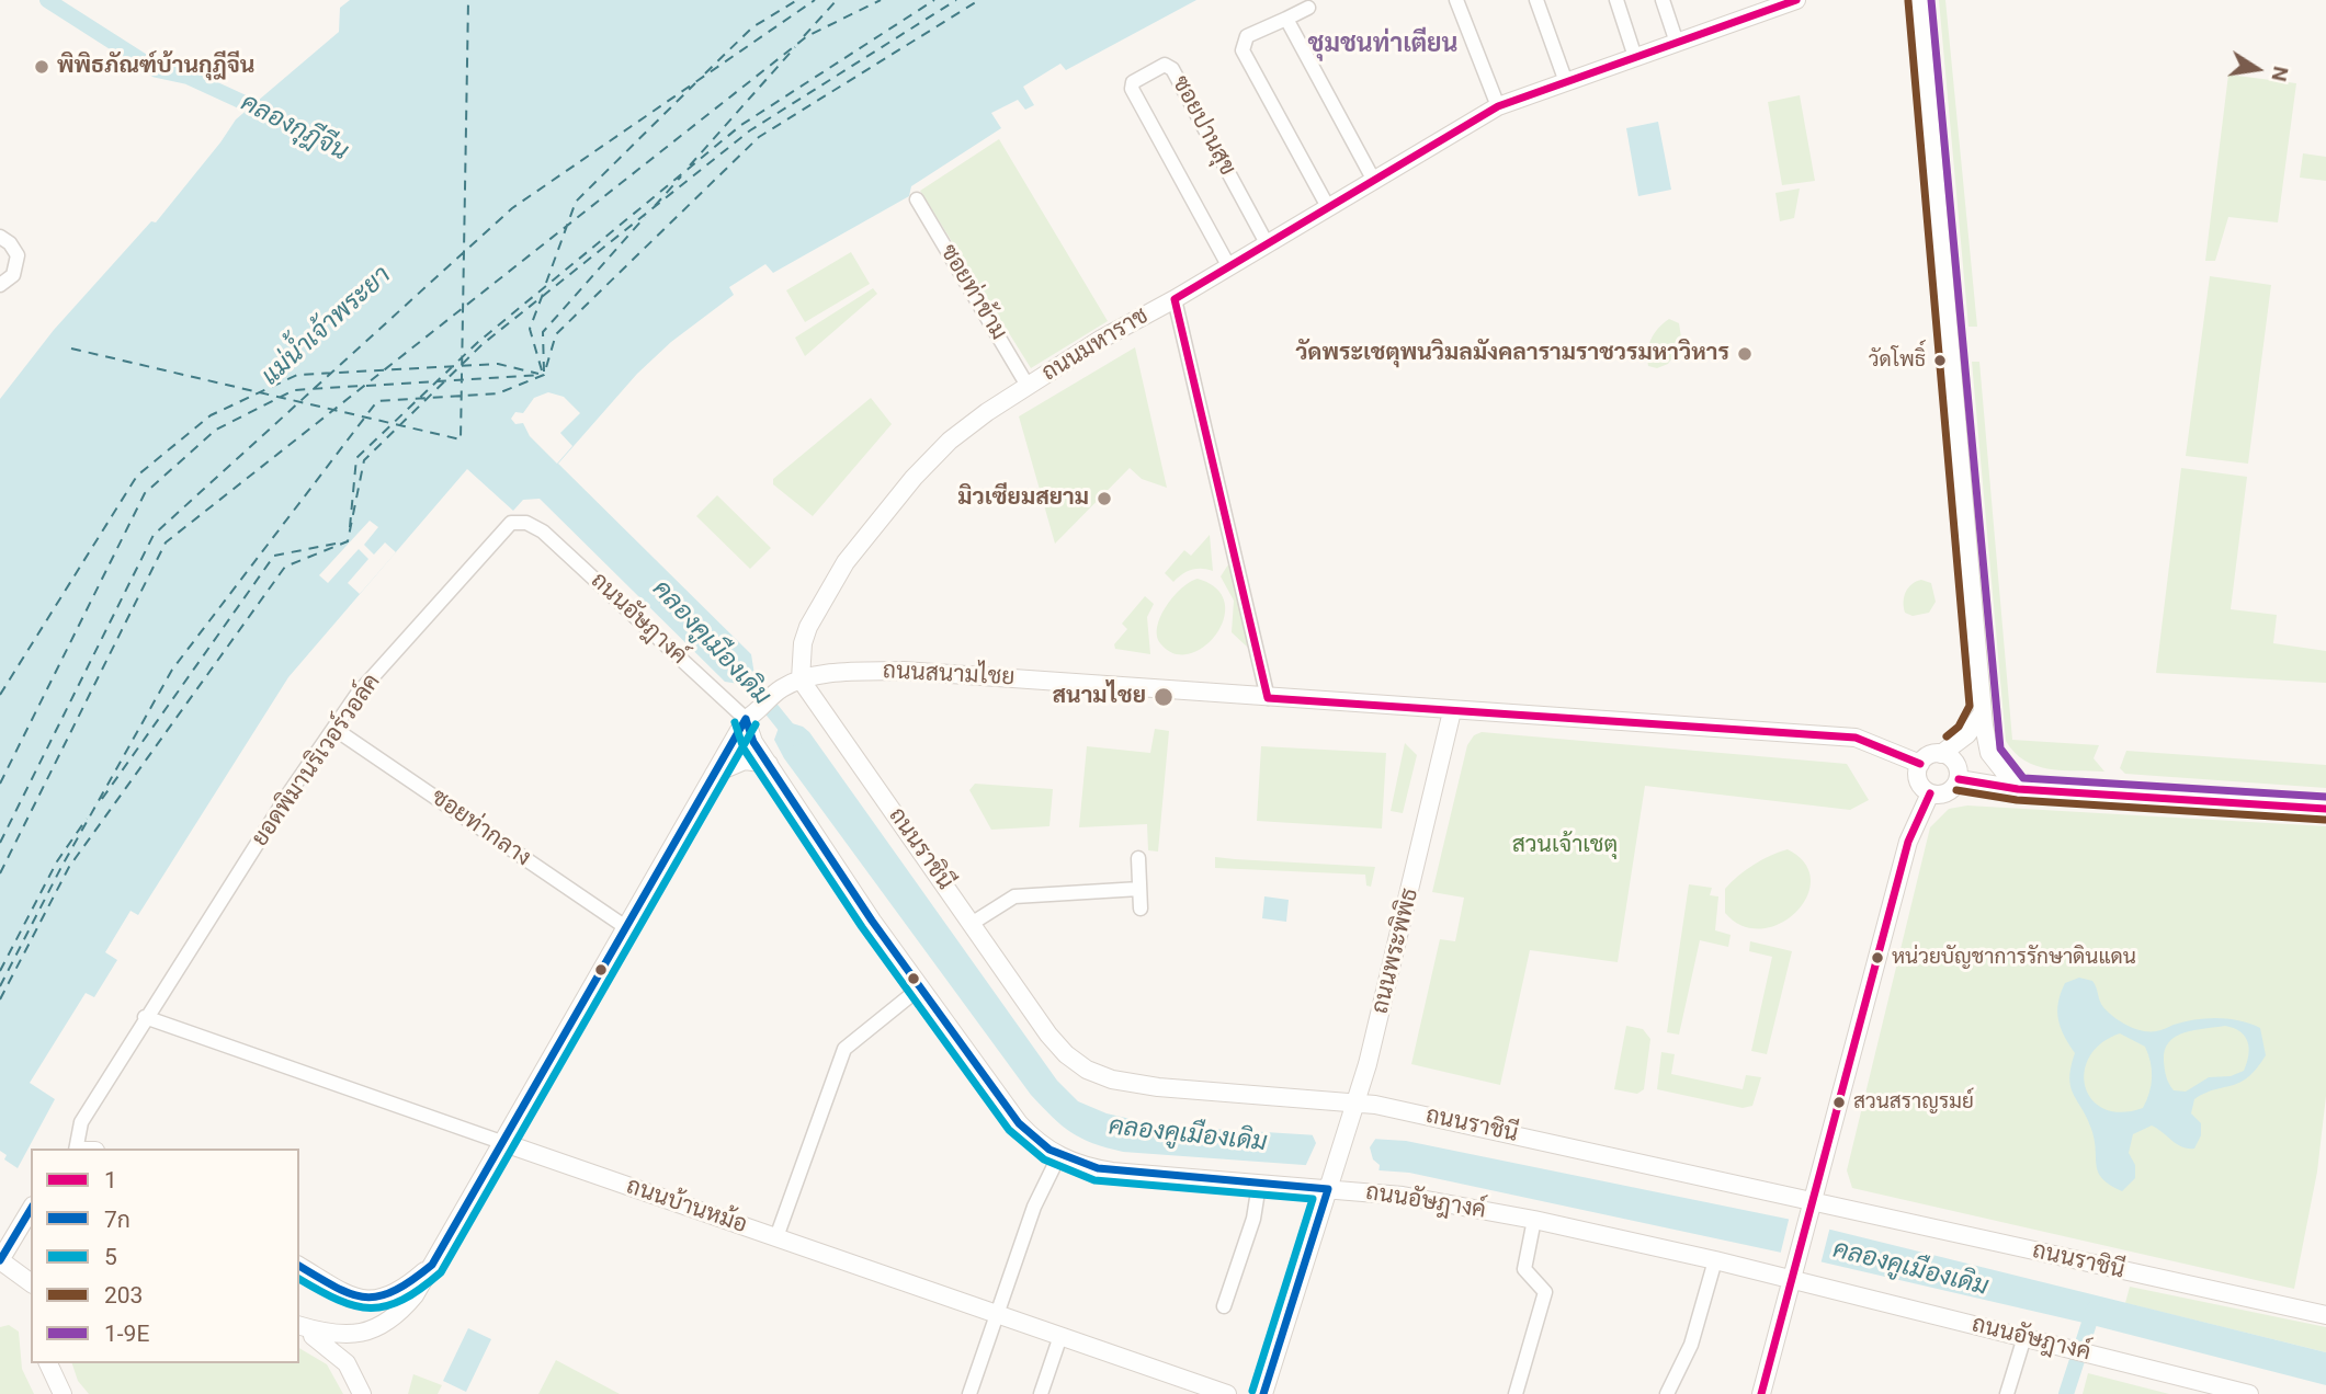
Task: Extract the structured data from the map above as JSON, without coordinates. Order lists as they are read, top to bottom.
{
  "streets": {
    "street": [
      "ซอยปานสุข",
      "ซอยท่าข้าม",
      "ถนนมหาราช",
      "ถนนอัษฎางค์",
      "ถนนสนามไชย",
      "ยอดพิมานริเวอร์วอล์ค",
      "ซอยท่ากลาง",
      "ถนนราชินี",
      "ถนนพระพิพิธ",
      "ถนนบ้านหม้อ"
    ]
  },
  "crossings": [
    ["ซอยปานสุข", "ถนนมหาราช"],
    ["ซอยท่าข้าม", "ถนนมหาราช"],
    ["ถนนมหาราช", "ถนนสนามไชย"],
    ["ถนนมหาราช", "ถนนราชินี"],
    ["ถนนอัษฎางค์", "ถนนสนามไชย"],
    ["ถนนอัษฎางค์", "ยอดพิมานริเวอร์วอล์ค"],
    ["ถนนอัษฎางค์", "ถนนพระพิพิธ"],
    ["ถนนสนามไชย", "ซอยท่ากลาง"],
    ["ถนนสนามไชย", "ถนนราชินี"],
    ["ถนนสนามไชย", "ถนนพระพิพิธ"],
    ["ถนนสนามไชย", "ถนนบ้านหม้อ"],
    ["ยอดพิมานริเวอร์วอล์ค", "ซอยท่ากลาง"],
    ["ยอดพิมานริเวอร์วอล์ค", "ถนนบ้านหม้อ"],
    ["ถนนราชินี", "ถนนพระพิพิธ"]
  ],
  "districts": ["ชุมชนท่าเตียน"],
  "water": ["คลองกุฎีจีน", "แม่น้ำเจ้าพระยา", "คลองคูเมืองเดิม"],
  "parks": ["สวนเจ้าเชตุ"],
  "places": [
    "พิพิธภัณฑ์บ้านกุฎีจีน",
    "วัดพระเชตุพนวิมลมังคลารามราชวรมหาวิหาร",
    "วัดโพธิ์",
    "มิวเซียมสยาม",
    "สนามไชย",
    "หน่วยบัญชาการรักษาดินแดน",
    "สวนสราญรมย์"
  ],
  "lines": [
    "transit line 1",
    "transit line 1-9E",
    "transit line 203",
    "transit line 7ก",
    "transit line 5"
  ],
  "legend": [
    "1",
    "7ก",
    "5",
    "203",
    "1-9E"
  ],
  "north": "right"
}
